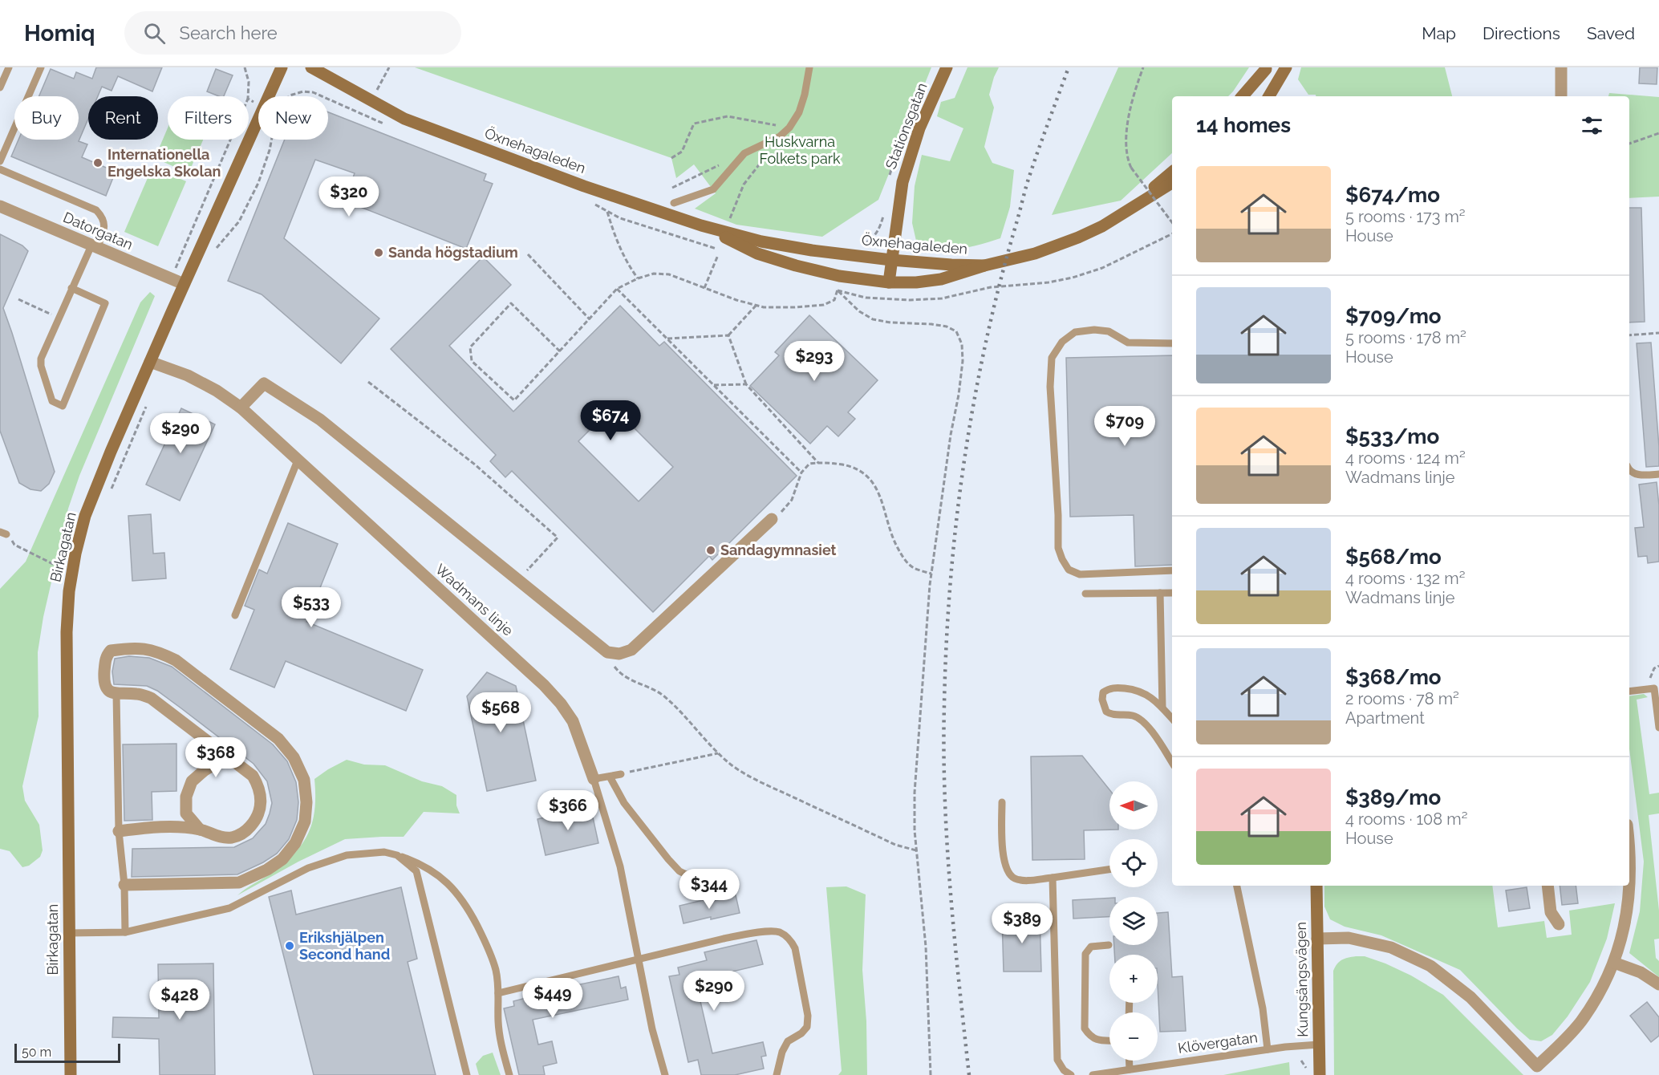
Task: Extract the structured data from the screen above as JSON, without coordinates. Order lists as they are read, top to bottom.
{
  "streets": {
    "street": [
      "Stationsgatan",
      "Öxnehagaleden",
      "Datorgatan",
      "Birkagatan",
      "Wadmans linje",
      "Kungsängsvägen"
    ],
    "lane": ["Klövergatan"]
  },
  "crossings": [
    ["Stationsgatan", "Öxnehagaleden"],
    ["Datorgatan", "Birkagatan"],
    ["Birkagatan", "Wadmans linje"],
    ["Kungsängsvägen", "Klövergatan"]
  ],
  "parks": ["Huskvarna Folkets park"],
  "places": [
    "Internationella Engelska Skolan",
    "Sanda högstadium",
    "Sandagymnasiet",
    "Erikshjälpen Second hand"
  ],
  "scale_bar": "50 m",
  "north": "left",
  "page": {
    "header": "Homiq",
    "search": "Search here",
    "nav": ["Map", "Directions", "Saved"],
    "chip": [
      "Buy",
      "Rent",
      "Filters",
      "New"
    ],
    "heading": "14 homes",
    "list": [
      {
        "name": "$674/mo",
        "note": "5 rooms · 173 m² · House"
      },
      {
        "name": "$709/mo",
        "note": "5 rooms · 178 m² · House"
      },
      {
        "name": "$533/mo",
        "note": "4 rooms · 124 m² · Wadmans linje"
      },
      {
        "name": "$568/mo",
        "note": "4 rooms · 132 m² · Wadmans linje"
      },
      {
        "name": "$368/mo",
        "note": "2 rooms · 78 m² · Apartment"
      },
      {
        "name": "$389/mo",
        "note": "4 rooms · 108 m² · House"
      }
    ],
    "price": [
      "$320",
      "$293",
      "$674",
      "$709",
      "$290",
      "$533",
      "$568",
      "$368",
      "$366",
      "$344",
      "$389",
      "$290",
      "$449",
      "$428"
    ],
    "map_buttons": ["+", "−"],
    "scale": "50 m"
  }
}
